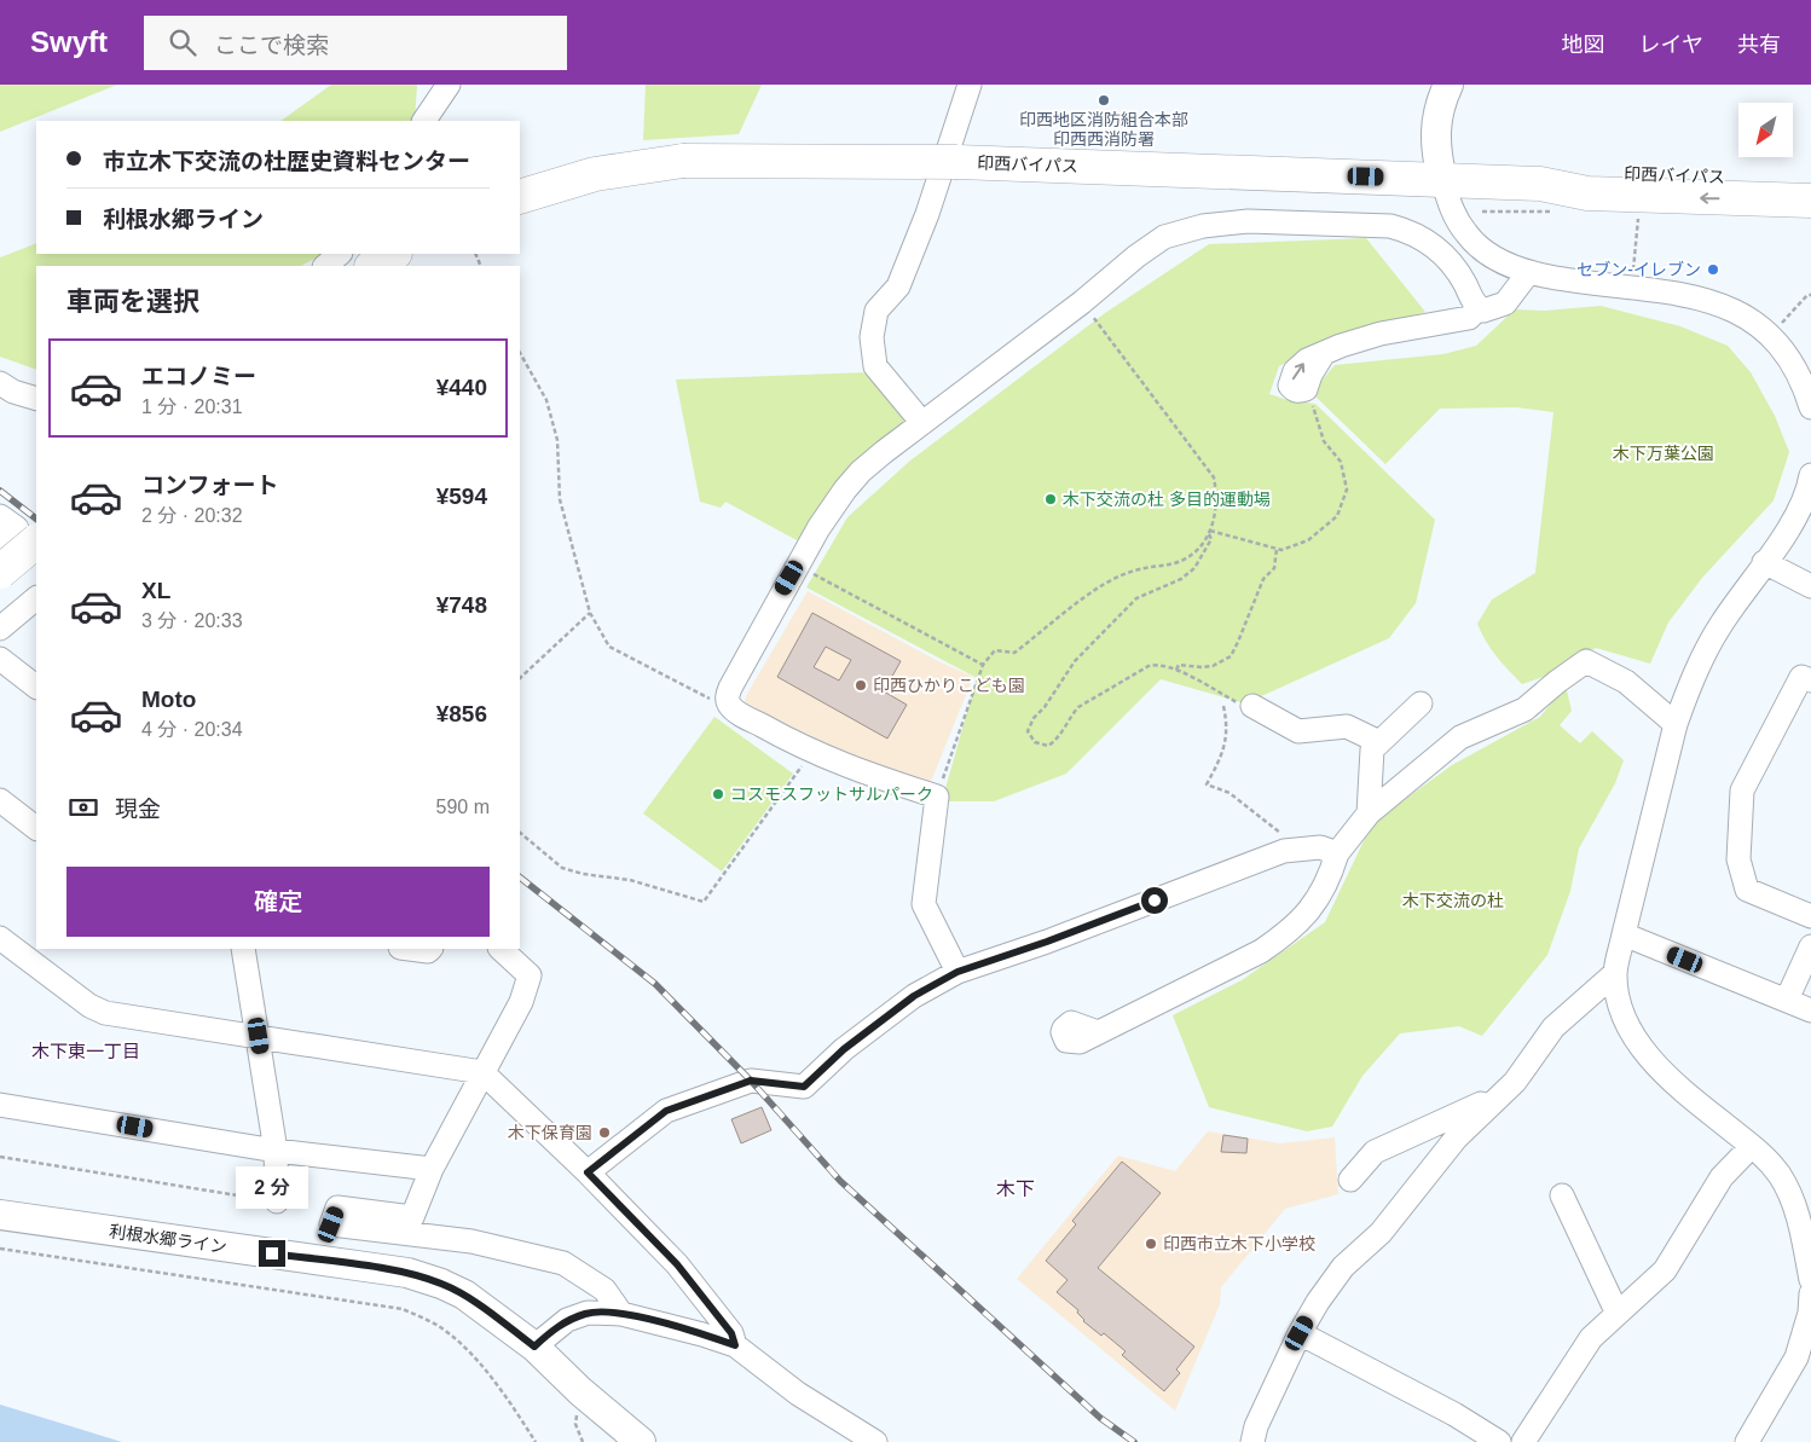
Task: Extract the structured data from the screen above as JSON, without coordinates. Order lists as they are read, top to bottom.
{
  "streets": {
    "highway": ["印西バイパス"],
    "main road": ["利根水郷ライン"]
  },
  "districts": ["木下東一丁目", "木下"],
  "parks": ["木下万葉公園", "木下交流の杜"],
  "places": [
    "印西地区消防組合本部 印西西消防署",
    "セブン-イレブン",
    "木下交流の杜 多目的運動場",
    "印西ひかりこども園",
    "コスモスフットサルパーク",
    "木下保育園",
    "印西市立木下小学校"
  ],
  "north": "bottom left",
  "page": {
    "header": "Swyft",
    "search": "ここで検索",
    "nav": ["地図", "レイヤ", "共有"],
    "banner": ["市立木下交流の杜歴史資料センター", "利根水郷ライン"],
    "heading": "車両を選択",
    "list": [
      {
        "name": "エコノミー",
        "note": "1 分 · 20:31",
        "value": "¥440"
      },
      {
        "name": "コンフォート",
        "note": "2 分 · 20:32",
        "value": "¥594"
      },
      {
        "name": "XL",
        "note": "3 分 · 20:33",
        "value": "¥748"
      },
      {
        "name": "Moto",
        "note": "4 分 · 20:34",
        "value": "¥856"
      }
    ],
    "pay": ["現金", "590 m"],
    "buttons": "確定",
    "bubble": "2 分"
  }
}
